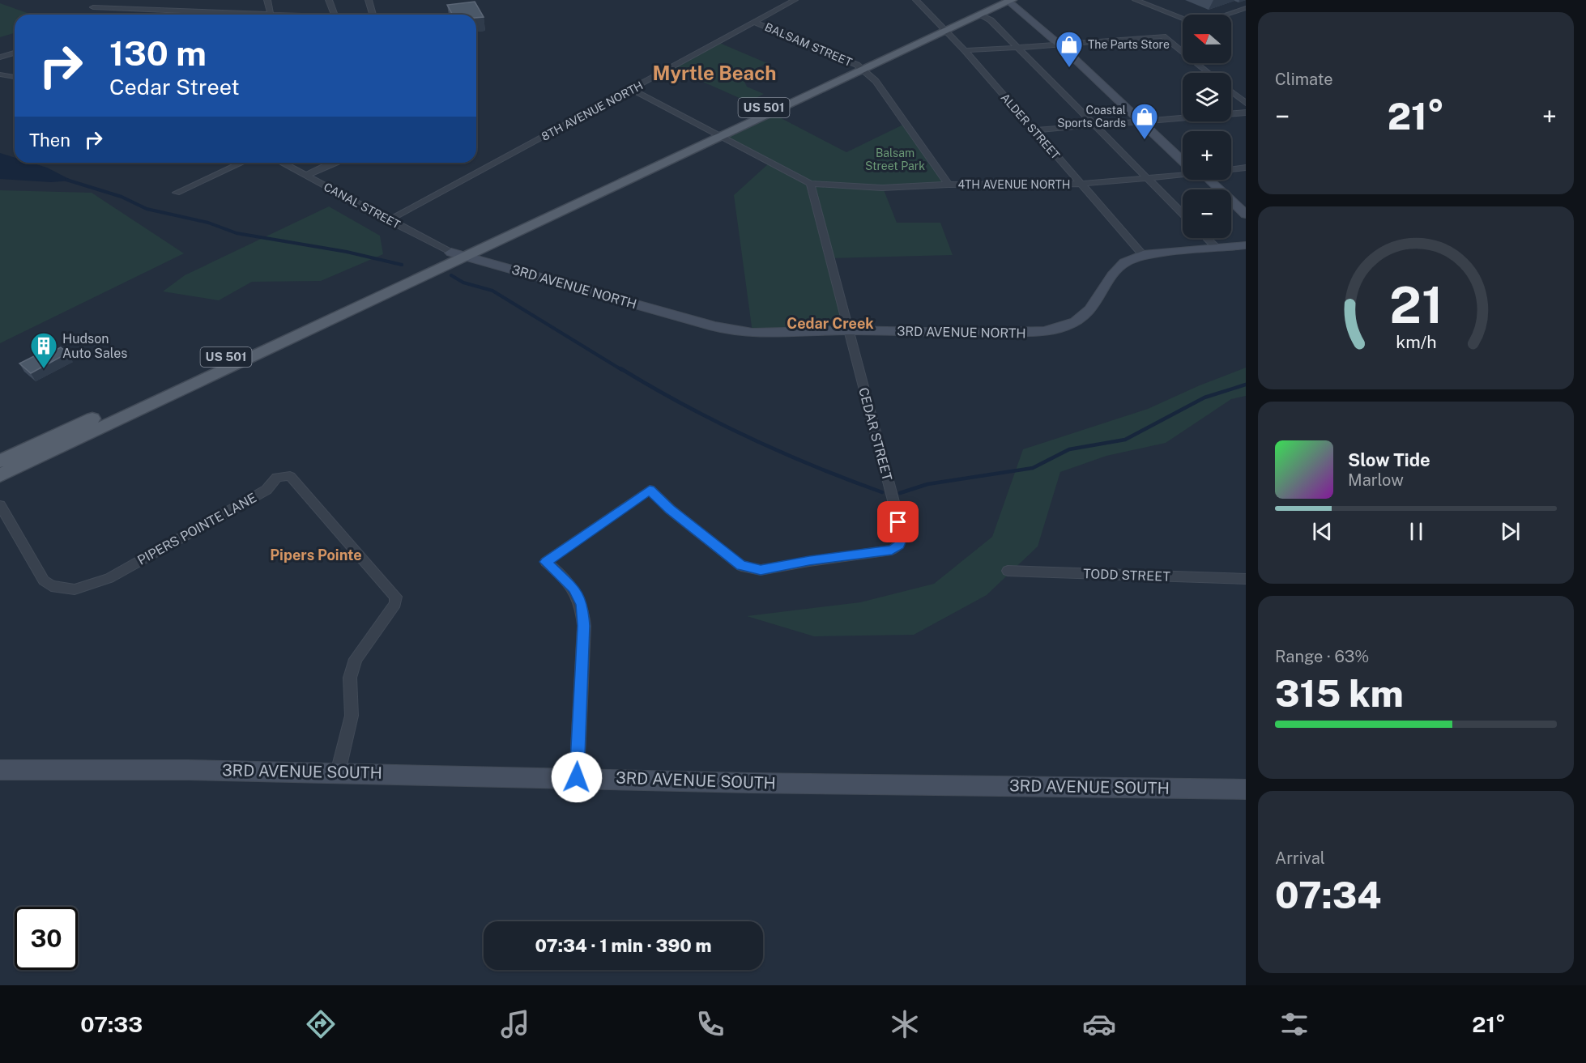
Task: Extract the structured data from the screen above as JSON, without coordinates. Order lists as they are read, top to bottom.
{
  "streets": {
    "main road": ["US 501", "3RD AVENUE NORTH", "3RD AVENUE SOUTH"],
    "street": [
      "BALSAM STREET",
      "8TH AVENUE NORTH",
      "ALDER STREET",
      "4TH AVENUE NORTH",
      "CANAL STREET",
      "CEDAR STREET",
      "PIPERS POINTE LANE",
      "TODD STREET"
    ]
  },
  "crossings": [
    ["BALSAM STREET", "US 501"],
    ["BALSAM STREET", "8TH AVENUE NORTH"],
    ["BALSAM STREET", "4TH AVENUE NORTH"],
    ["US 501", "ALDER STREET"],
    ["US 501", "CANAL STREET"],
    ["US 501", "3RD AVENUE NORTH"],
    ["8TH AVENUE NORTH", "CANAL STREET"],
    ["ALDER STREET", "4TH AVENUE NORTH"],
    ["ALDER STREET", "3RD AVENUE NORTH"],
    ["4TH AVENUE NORTH", "CEDAR STREET"],
    ["CANAL STREET", "3RD AVENUE NORTH"],
    ["3RD AVENUE NORTH", "CEDAR STREET"],
    ["CEDAR STREET", "3RD AVENUE SOUTH"],
    ["PIPERS POINTE LANE", "3RD AVENUE SOUTH"]
  ],
  "districts": ["Myrtle Beach", "Cedar Creek", "Pipers Pointe"],
  "parks": ["Balsam Street Park"],
  "places": {
    "shop": ["The Parts Store", "Coastal Sports Cards"],
    "building": ["Hudson Auto Sales"]
  },
  "north": "left",
  "page": {
    "tile": [
      "Climate",
      ["Range · 63%", "315 km"],
      ["Arrival", "07:34"]
    ],
    "map_buttons": ["+", "−"],
    "turn": ["130 m", "Cedar Street"],
    "heat": ["−", "21°", "+"],
    "then": "Then",
    "song": ["Slow Tide", "Marlow"],
    "limit": "30",
    "trip": "07:34 · 1 min · 390 m",
    "tabs": ["07:33", "21°"],
    "gauge": ["21", "km/h"]
  }
}
